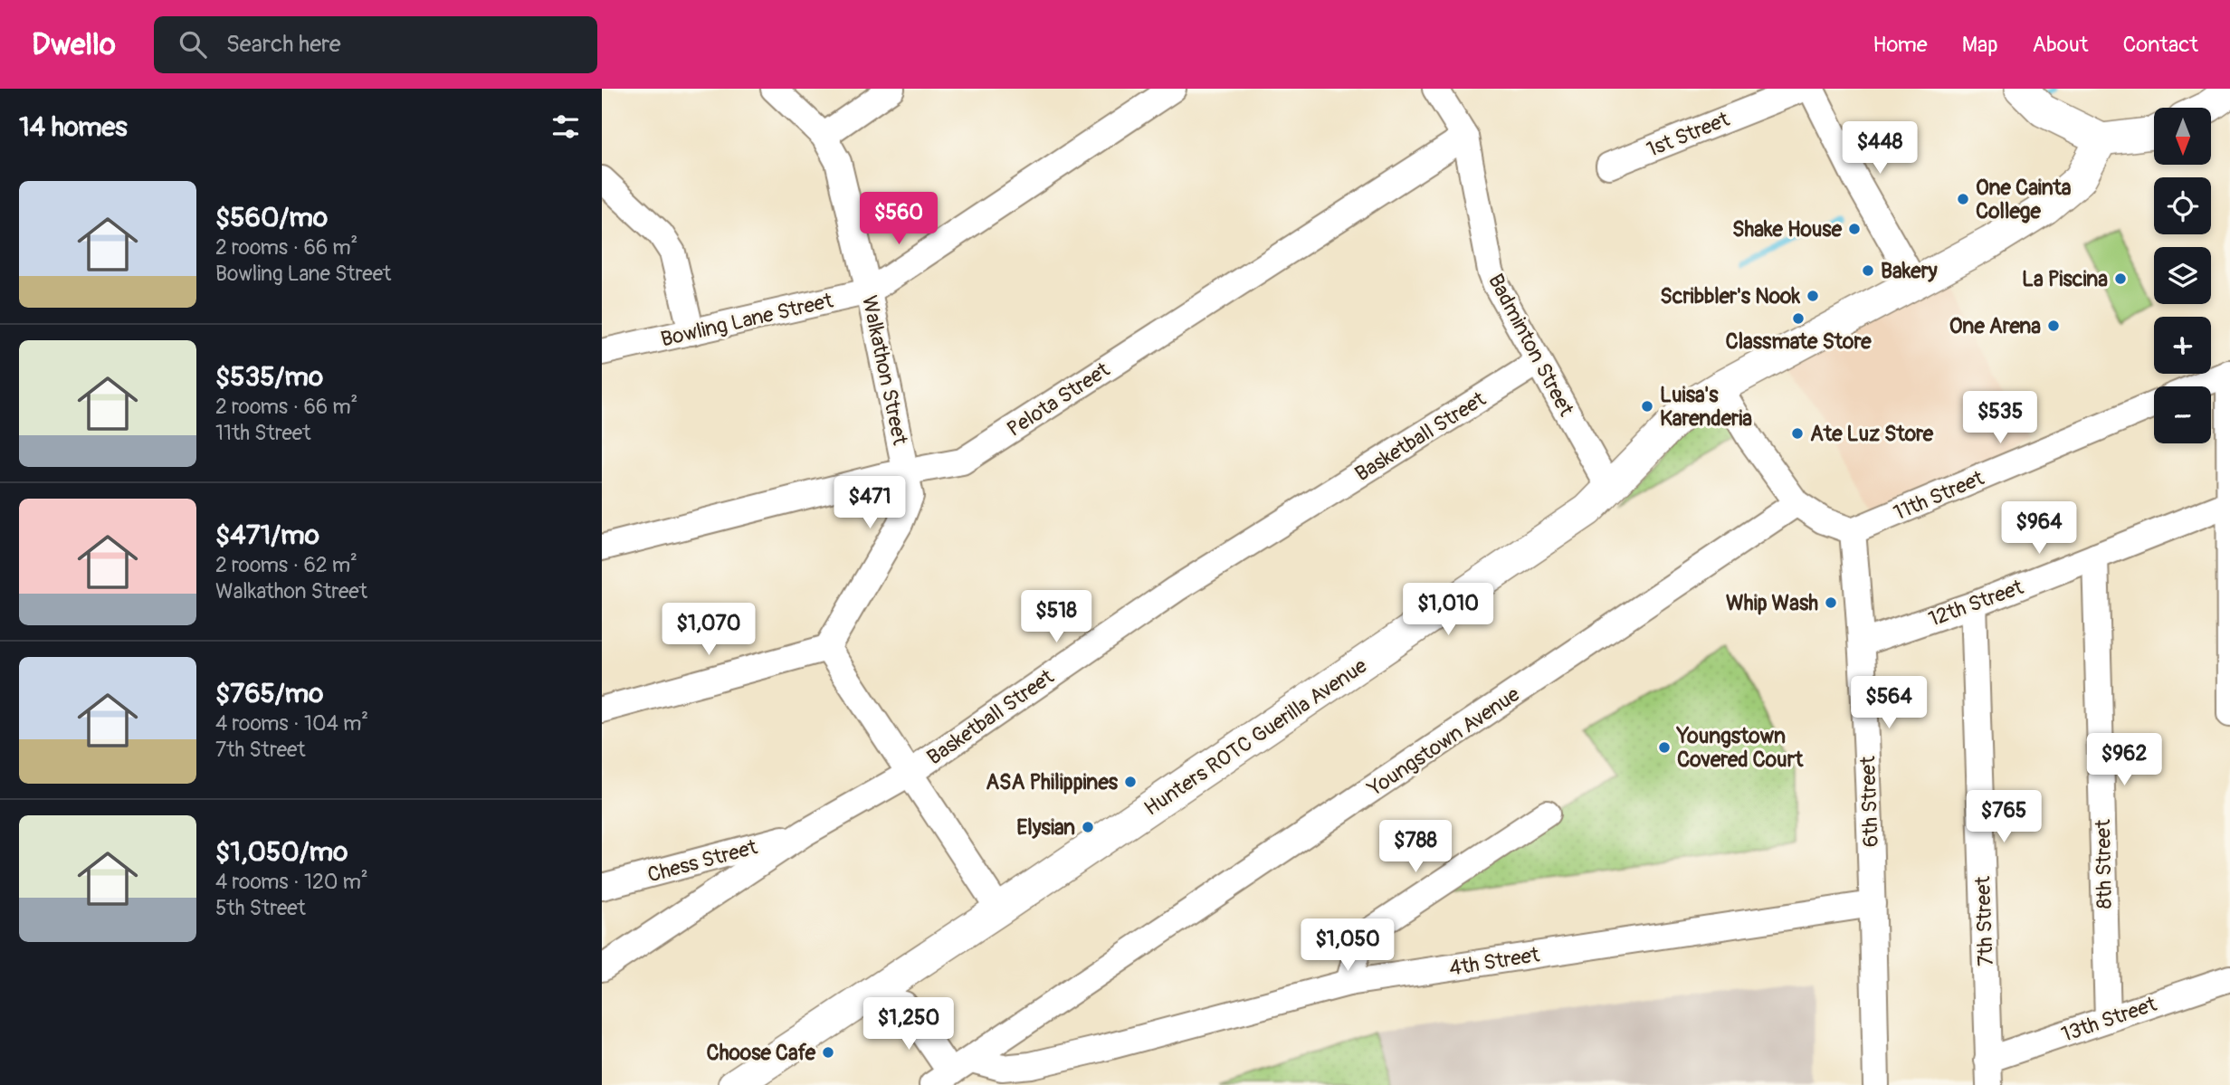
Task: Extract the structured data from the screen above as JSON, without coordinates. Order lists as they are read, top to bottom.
{
  "streets": {
    "street": [
      "1st Street",
      "Bowling Lane Street",
      "Badminton Street",
      "Walkathon Street",
      "Pelota Street",
      "Basketball Street",
      "11th Street",
      "12th Street",
      "Hunters ROTC Guerilla Avenue",
      "Youngstown Avenue",
      "6th Street",
      "Chess Street",
      "8th Street",
      "7th Street",
      "4th Street",
      "13th Street"
    ]
  },
  "crossings": [
    ["Bowling Lane Street", "Walkathon Street"],
    ["Badminton Street", "Pelota Street"],
    ["Badminton Street", "Basketball Street"],
    ["Badminton Street", "Hunters ROTC Guerilla Avenue"],
    ["Walkathon Street", "Pelota Street"],
    ["Basketball Street", "Chess Street"],
    ["11th Street", "6th Street"],
    ["12th Street", "6th Street"],
    ["12th Street", "8th Street"],
    ["12th Street", "7th Street"],
    ["Youngstown Avenue", "4th Street"],
    ["6th Street", "4th Street"],
    ["8th Street", "13th Street"],
    ["7th Street", "13th Street"]
  ],
  "places": [
    "One Cainta College",
    "Shake House",
    "Bakery",
    "La Piscina",
    "Scribbler's Nook",
    "Classmate Store",
    "One Arena",
    "Luisa's Karenderia",
    "Ate Luz Store",
    "Whip Wash",
    "Youngstown Covered Court",
    "ASA Philippines",
    "Elysian",
    "Choose Cafe"
  ],
  "north": "bottom",
  "page": {
    "header": "Dwello",
    "search": "Search here",
    "nav": [
      "Home",
      "Map",
      "About",
      "Contact"
    ],
    "heading": "14 homes",
    "map_buttons": ["+", "−"],
    "price": [
      "$448",
      "$560",
      "$535",
      "$471",
      "$964",
      "$1,010",
      "$518",
      "$1,070",
      "$564",
      "$962",
      "$765",
      "$788",
      "$1,050",
      "$1,250"
    ],
    "list": [
      {
        "name": "$560/mo",
        "note": "2 rooms · 66 m² · Bowling Lane Street"
      },
      {
        "name": "$535/mo",
        "note": "2 rooms · 66 m² · 11th Street"
      },
      {
        "name": "$471/mo",
        "note": "2 rooms · 62 m² · Walkathon Street"
      },
      {
        "name": "$765/mo",
        "note": "4 rooms · 104 m² · 7th Street"
      },
      {
        "name": "$1,050/mo",
        "note": "4 rooms · 120 m² · 5th Street"
      }
    ]
  }
}
